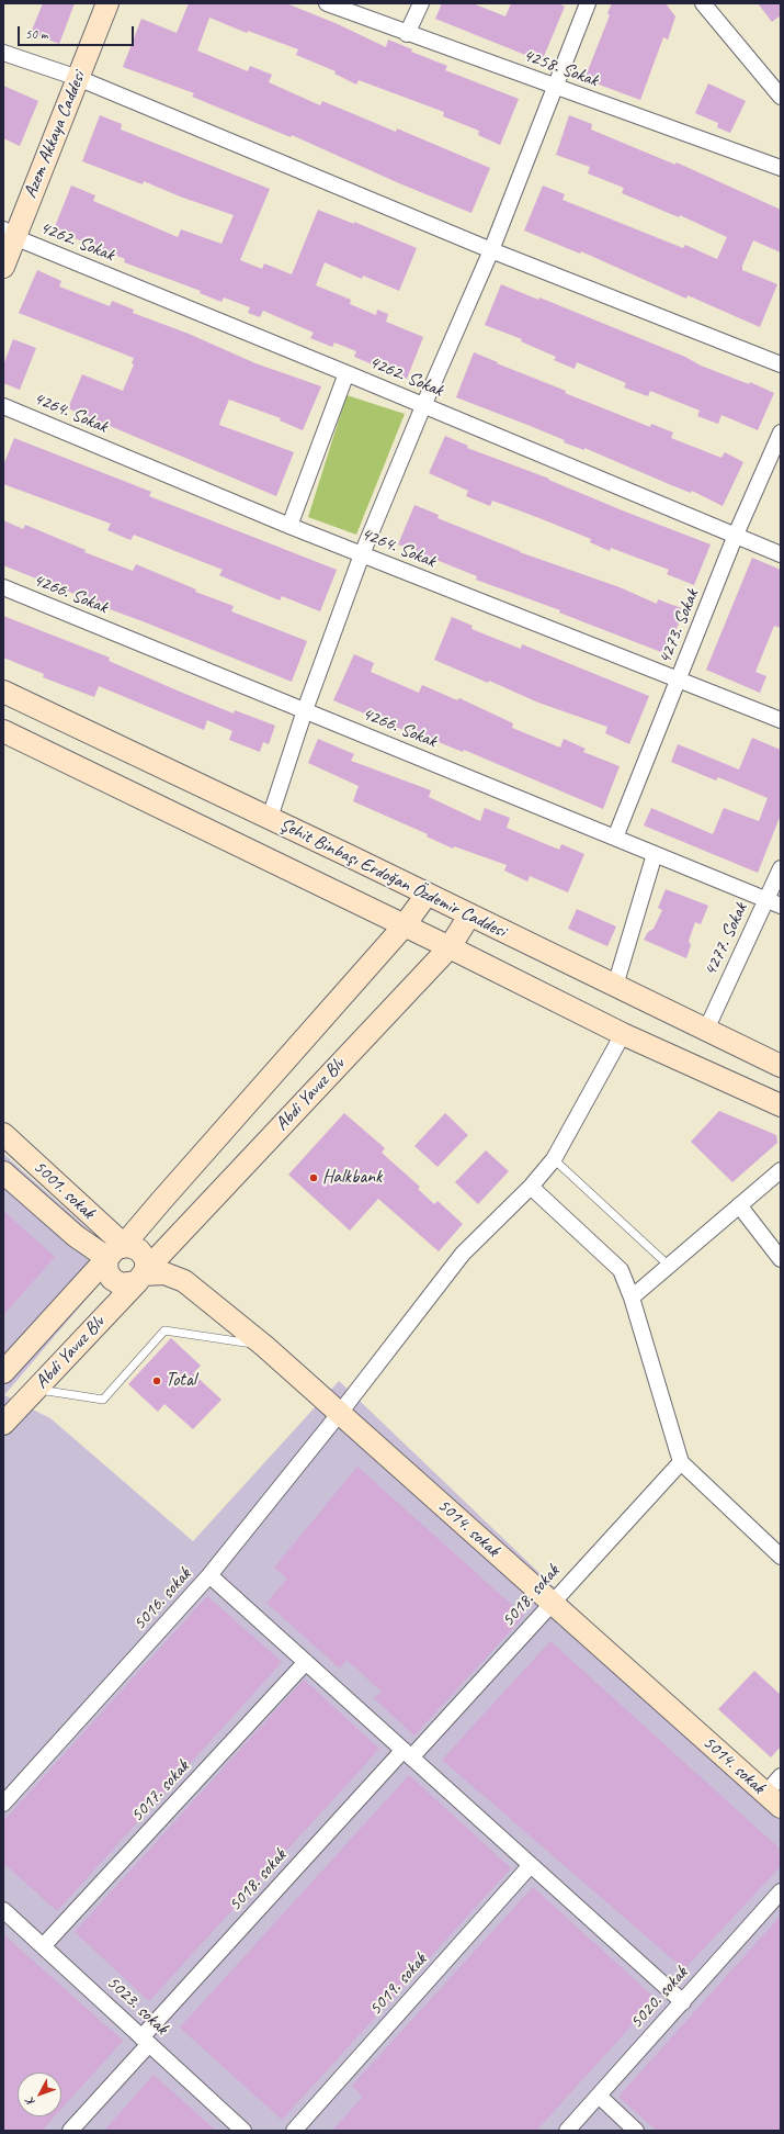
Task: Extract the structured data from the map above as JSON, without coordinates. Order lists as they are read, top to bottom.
{
  "streets": {
    "main road": [
      "Azem Akkaya Caddesi",
      "Şehit Binbaşı Erdoğan Özdemir Caddesi",
      "Abdi Yavuz Blv",
      "5001. sokak",
      "5014. sokak"
    ],
    "street": [
      "4258. Sokak",
      "4262. Sokak",
      "4264. Sokak",
      "4266. Sokak",
      "4273. Sokak",
      "4277. Sokak",
      "5018. sokak",
      "5016. sokak",
      "5017. sokak",
      "5019. sokak",
      "5020. sokak",
      "5023. sokak"
    ]
  },
  "crossings": [
    ["Azem Akkaya Caddesi", "4262. Sokak"],
    ["4262. Sokak", "4273. Sokak"],
    ["4264. Sokak", "4273. Sokak"],
    ["4266. Sokak", "4273. Sokak"],
    ["4266. Sokak", "4277. Sokak"],
    ["Şehit Binbaşı Erdoğan Özdemir Caddesi", "4277. Sokak"],
    ["Şehit Binbaşı Erdoğan Özdemir Caddesi", "Abdi Yavuz Blv"],
    ["Şehit Binbaşı Erdoğan Özdemir Caddesi", "5016. sokak"],
    ["Abdi Yavuz Blv", "5001. sokak"],
    ["Abdi Yavuz Blv", "5014. sokak"],
    ["5001. sokak", "5014. sokak"],
    ["5014. sokak", "5018. sokak"],
    ["5014. sokak", "5016. sokak"],
    ["5018. sokak", "5023. sokak"],
    ["5017. sokak", "5023. sokak"]
  ],
  "places": ["Halkbank", "Total"],
  "scale_bar": "50 m",
  "north": "bottom left"
}
